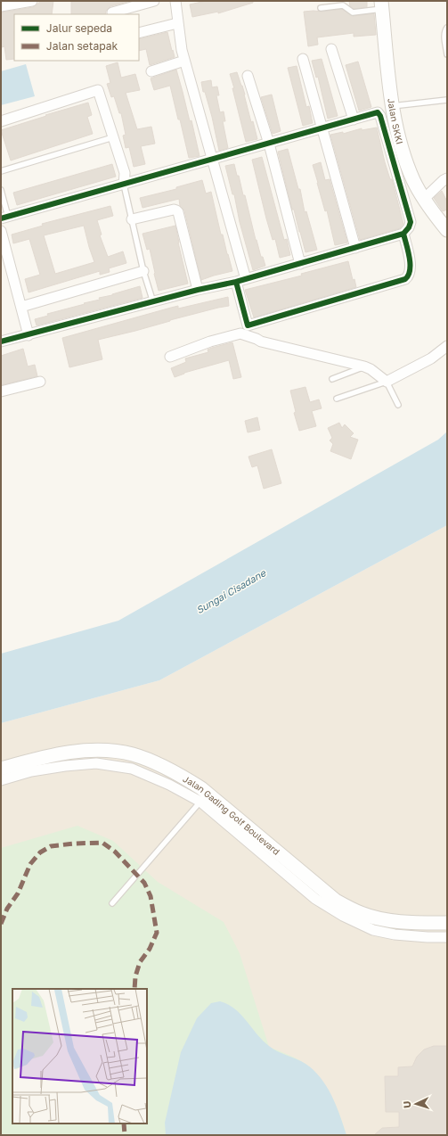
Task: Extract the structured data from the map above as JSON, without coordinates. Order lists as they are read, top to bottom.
{
  "streets": {
    "main road": ["Jalan SKKI", "Jalan Gading Golf Boulevard"]
  },
  "water": ["Sungai Cisadane"],
  "legend": ["Jalur sepeda", "Jalan setapak"],
  "north": "left"
}
